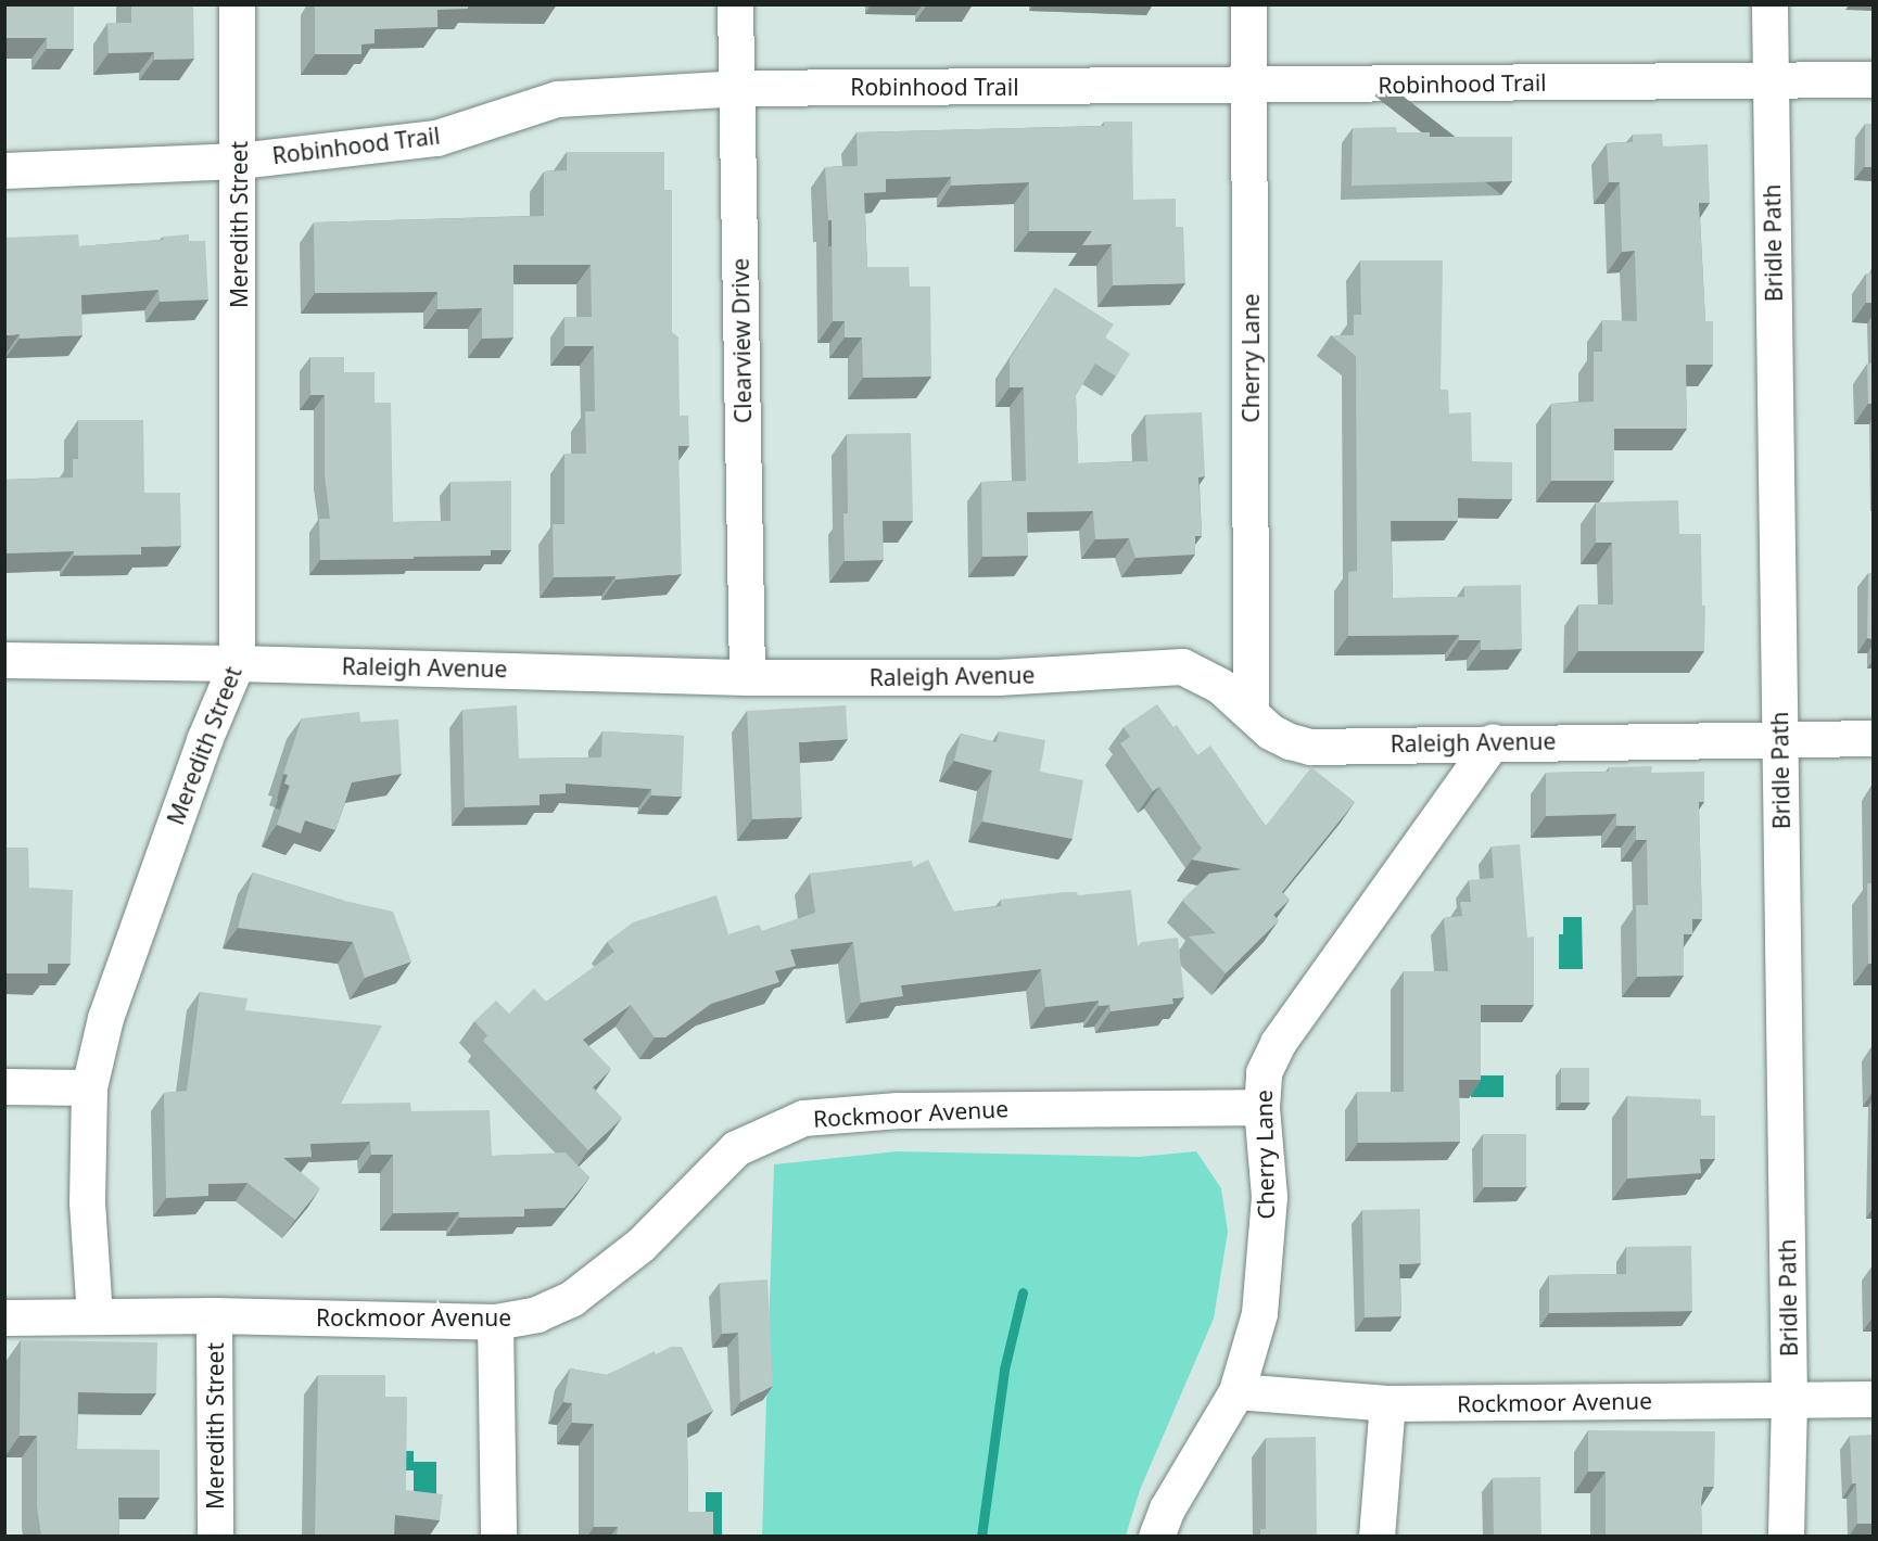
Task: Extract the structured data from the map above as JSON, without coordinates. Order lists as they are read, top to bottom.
{
  "streets": {
    "street": [
      "Robinhood Trail",
      "Meredith Street",
      "Bridle Path",
      "Clearview Drive",
      "Cherry Lane",
      "Raleigh Avenue",
      "Rockmoor Avenue"
    ]
  },
  "crossings": [
    ["Robinhood Trail", "Meredith Street"],
    ["Robinhood Trail", "Bridle Path"],
    ["Robinhood Trail", "Clearview Drive"],
    ["Robinhood Trail", "Cherry Lane"],
    ["Meredith Street", "Raleigh Avenue"],
    ["Meredith Street", "Rockmoor Avenue"],
    ["Bridle Path", "Raleigh Avenue"],
    ["Bridle Path", "Rockmoor Avenue"],
    ["Clearview Drive", "Raleigh Avenue"],
    ["Cherry Lane", "Raleigh Avenue"],
    ["Cherry Lane", "Rockmoor Avenue"]
  ]
}
